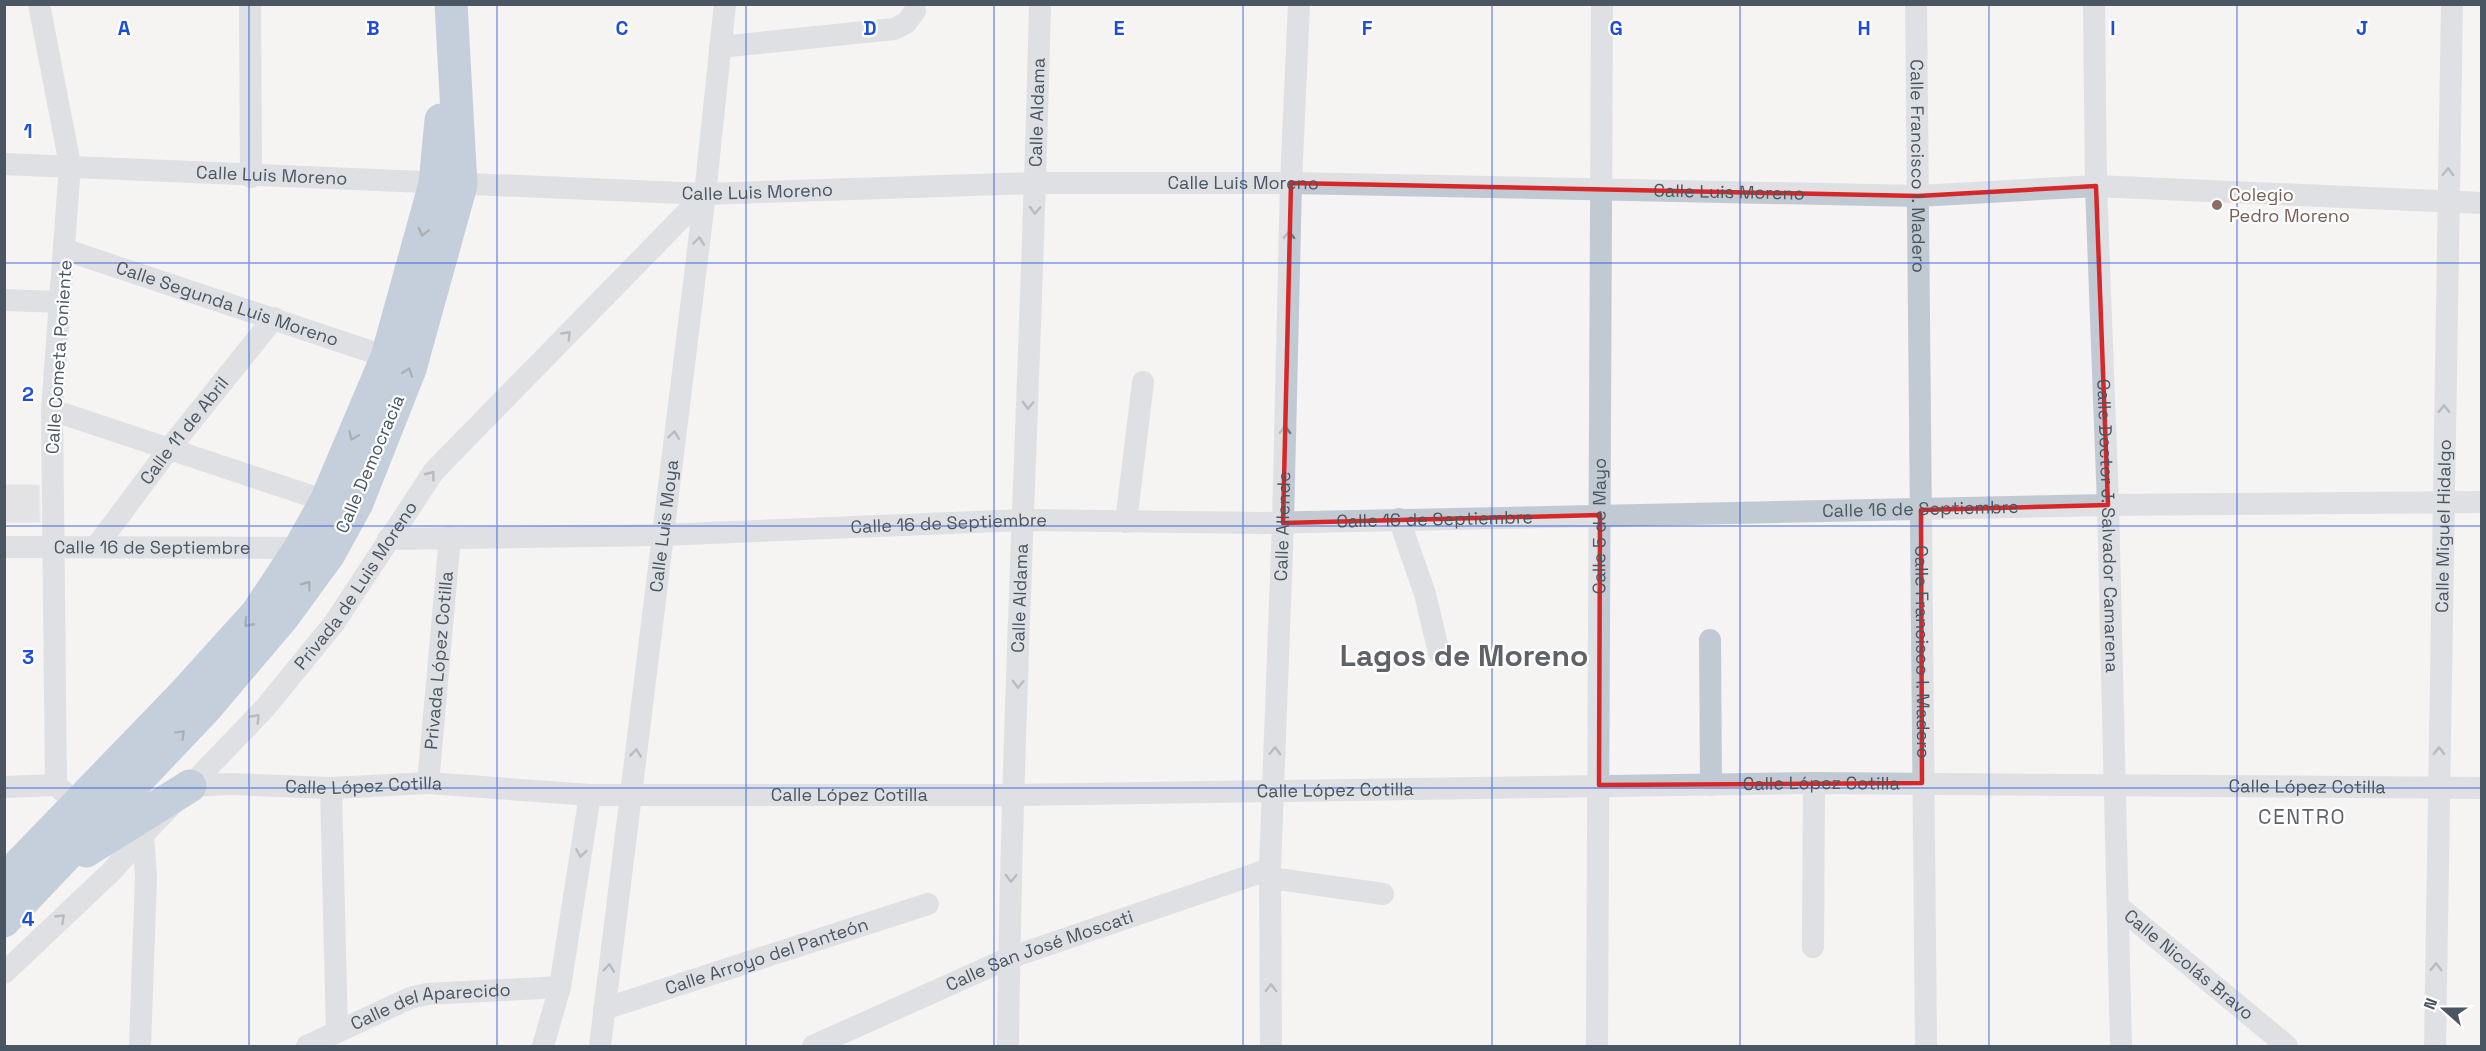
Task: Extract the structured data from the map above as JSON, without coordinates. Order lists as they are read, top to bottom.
{
  "streets": {
    "highway": ["Calle Democracia"],
    "street": [
      "Calle Aldama",
      "Calle Francisco I. Madero",
      "Calle Luis Moreno",
      "Calle Segunda Luis Moreno",
      "Calle Cometa Poniente",
      "Calle 11 de Abril",
      "Calle 16 de Septiembre",
      "Calle Allende",
      "Calle Doctor J. Salvador Camarena",
      "Calle Miguel Hidalgo",
      "Calle Luis Moya",
      "Calle 5 de Mayo",
      "Privada de Luis Moreno",
      "Privada López Cotilla",
      "Calle López Cotilla",
      "Calle San José Moscati",
      "Calle Arroyo del Panteón",
      "Calle Nicolás Bravo",
      "Calle del Aparecido"
    ]
  },
  "crossings": [
    ["Calle Aldama", "Calle Luis Moreno"],
    ["Calle Aldama", "Calle 16 de Septiembre"],
    ["Calle Aldama", "Calle López Cotilla"],
    ["Calle Aldama", "Calle San José Moscati"],
    ["Calle Francisco I. Madero", "Calle Luis Moreno"],
    ["Calle Francisco I. Madero", "Calle 16 de Septiembre"],
    ["Calle Francisco I. Madero", "Calle López Cotilla"],
    ["Calle Luis Moreno", "Calle Cometa Poniente"],
    ["Calle Luis Moreno", "Calle Democracia"],
    ["Calle Luis Moreno", "Calle Allende"],
    ["Calle Luis Moreno", "Calle Doctor J. Salvador Camarena"],
    ["Calle Luis Moreno", "Calle Miguel Hidalgo"],
    ["Calle Luis Moreno", "Calle Luis Moya"],
    ["Calle Luis Moreno", "Calle 5 de Mayo"],
    ["Calle Luis Moreno", "Privada de Luis Moreno"],
    ["Calle Segunda Luis Moreno", "Calle Cometa Poniente"],
    ["Calle Segunda Luis Moreno", "Calle 11 de Abril"],
    ["Calle Segunda Luis Moreno", "Calle Democracia"],
    ["Calle Cometa Poniente", "Calle Democracia"],
    ["Calle Cometa Poniente", "Calle 16 de Septiembre"],
    ["Calle 11 de Abril", "Calle 16 de Septiembre"],
    ["Calle Democracia", "Calle 16 de Septiembre"],
    ["Calle 16 de Septiembre", "Calle Allende"],
    ["Calle 16 de Septiembre", "Calle Doctor J. Salvador Camarena"],
    ["Calle 16 de Septiembre", "Calle Miguel Hidalgo"],
    ["Calle 16 de Septiembre", "Calle Luis Moya"],
    ["Calle 16 de Septiembre", "Calle 5 de Mayo"],
    ["Calle 16 de Septiembre", "Privada de Luis Moreno"],
    ["Calle 16 de Septiembre", "Privada López Cotilla"],
    ["Calle Allende", "Calle López Cotilla"],
    ["Calle Allende", "Calle San José Moscati"],
    ["Calle Doctor J. Salvador Camarena", "Calle López Cotilla"],
    ["Calle Doctor J. Salvador Camarena", "Calle Nicolás Bravo"],
    ["Calle Miguel Hidalgo", "Calle López Cotilla"],
    ["Calle Luis Moya", "Privada de Luis Moreno"],
    ["Calle Luis Moya", "Calle López Cotilla"],
    ["Calle Luis Moya", "Calle Arroyo del Panteón"],
    ["Calle 5 de Mayo", "Calle López Cotilla"],
    ["Privada de Luis Moreno", "Calle López Cotilla"],
    ["Privada López Cotilla", "Calle López Cotilla"]
  ],
  "one_way": [
    "Calle Aldama",
    "Calle Miguel Hidalgo",
    "Calle Luis Moya",
    "Privada de Luis Moreno"
  ],
  "districts": ["Lagos de Moreno", "CENTRO"],
  "places": ["Colegio Pedro Moreno"],
  "north": "left",
  "grid": {
    "columns": [
      "A",
      "B",
      "C",
      "D",
      "E",
      "F",
      "G",
      "H",
      "I",
      "J"
    ],
    "rows": [
      "1",
      "2",
      "3",
      "4"
    ]
  }
}
